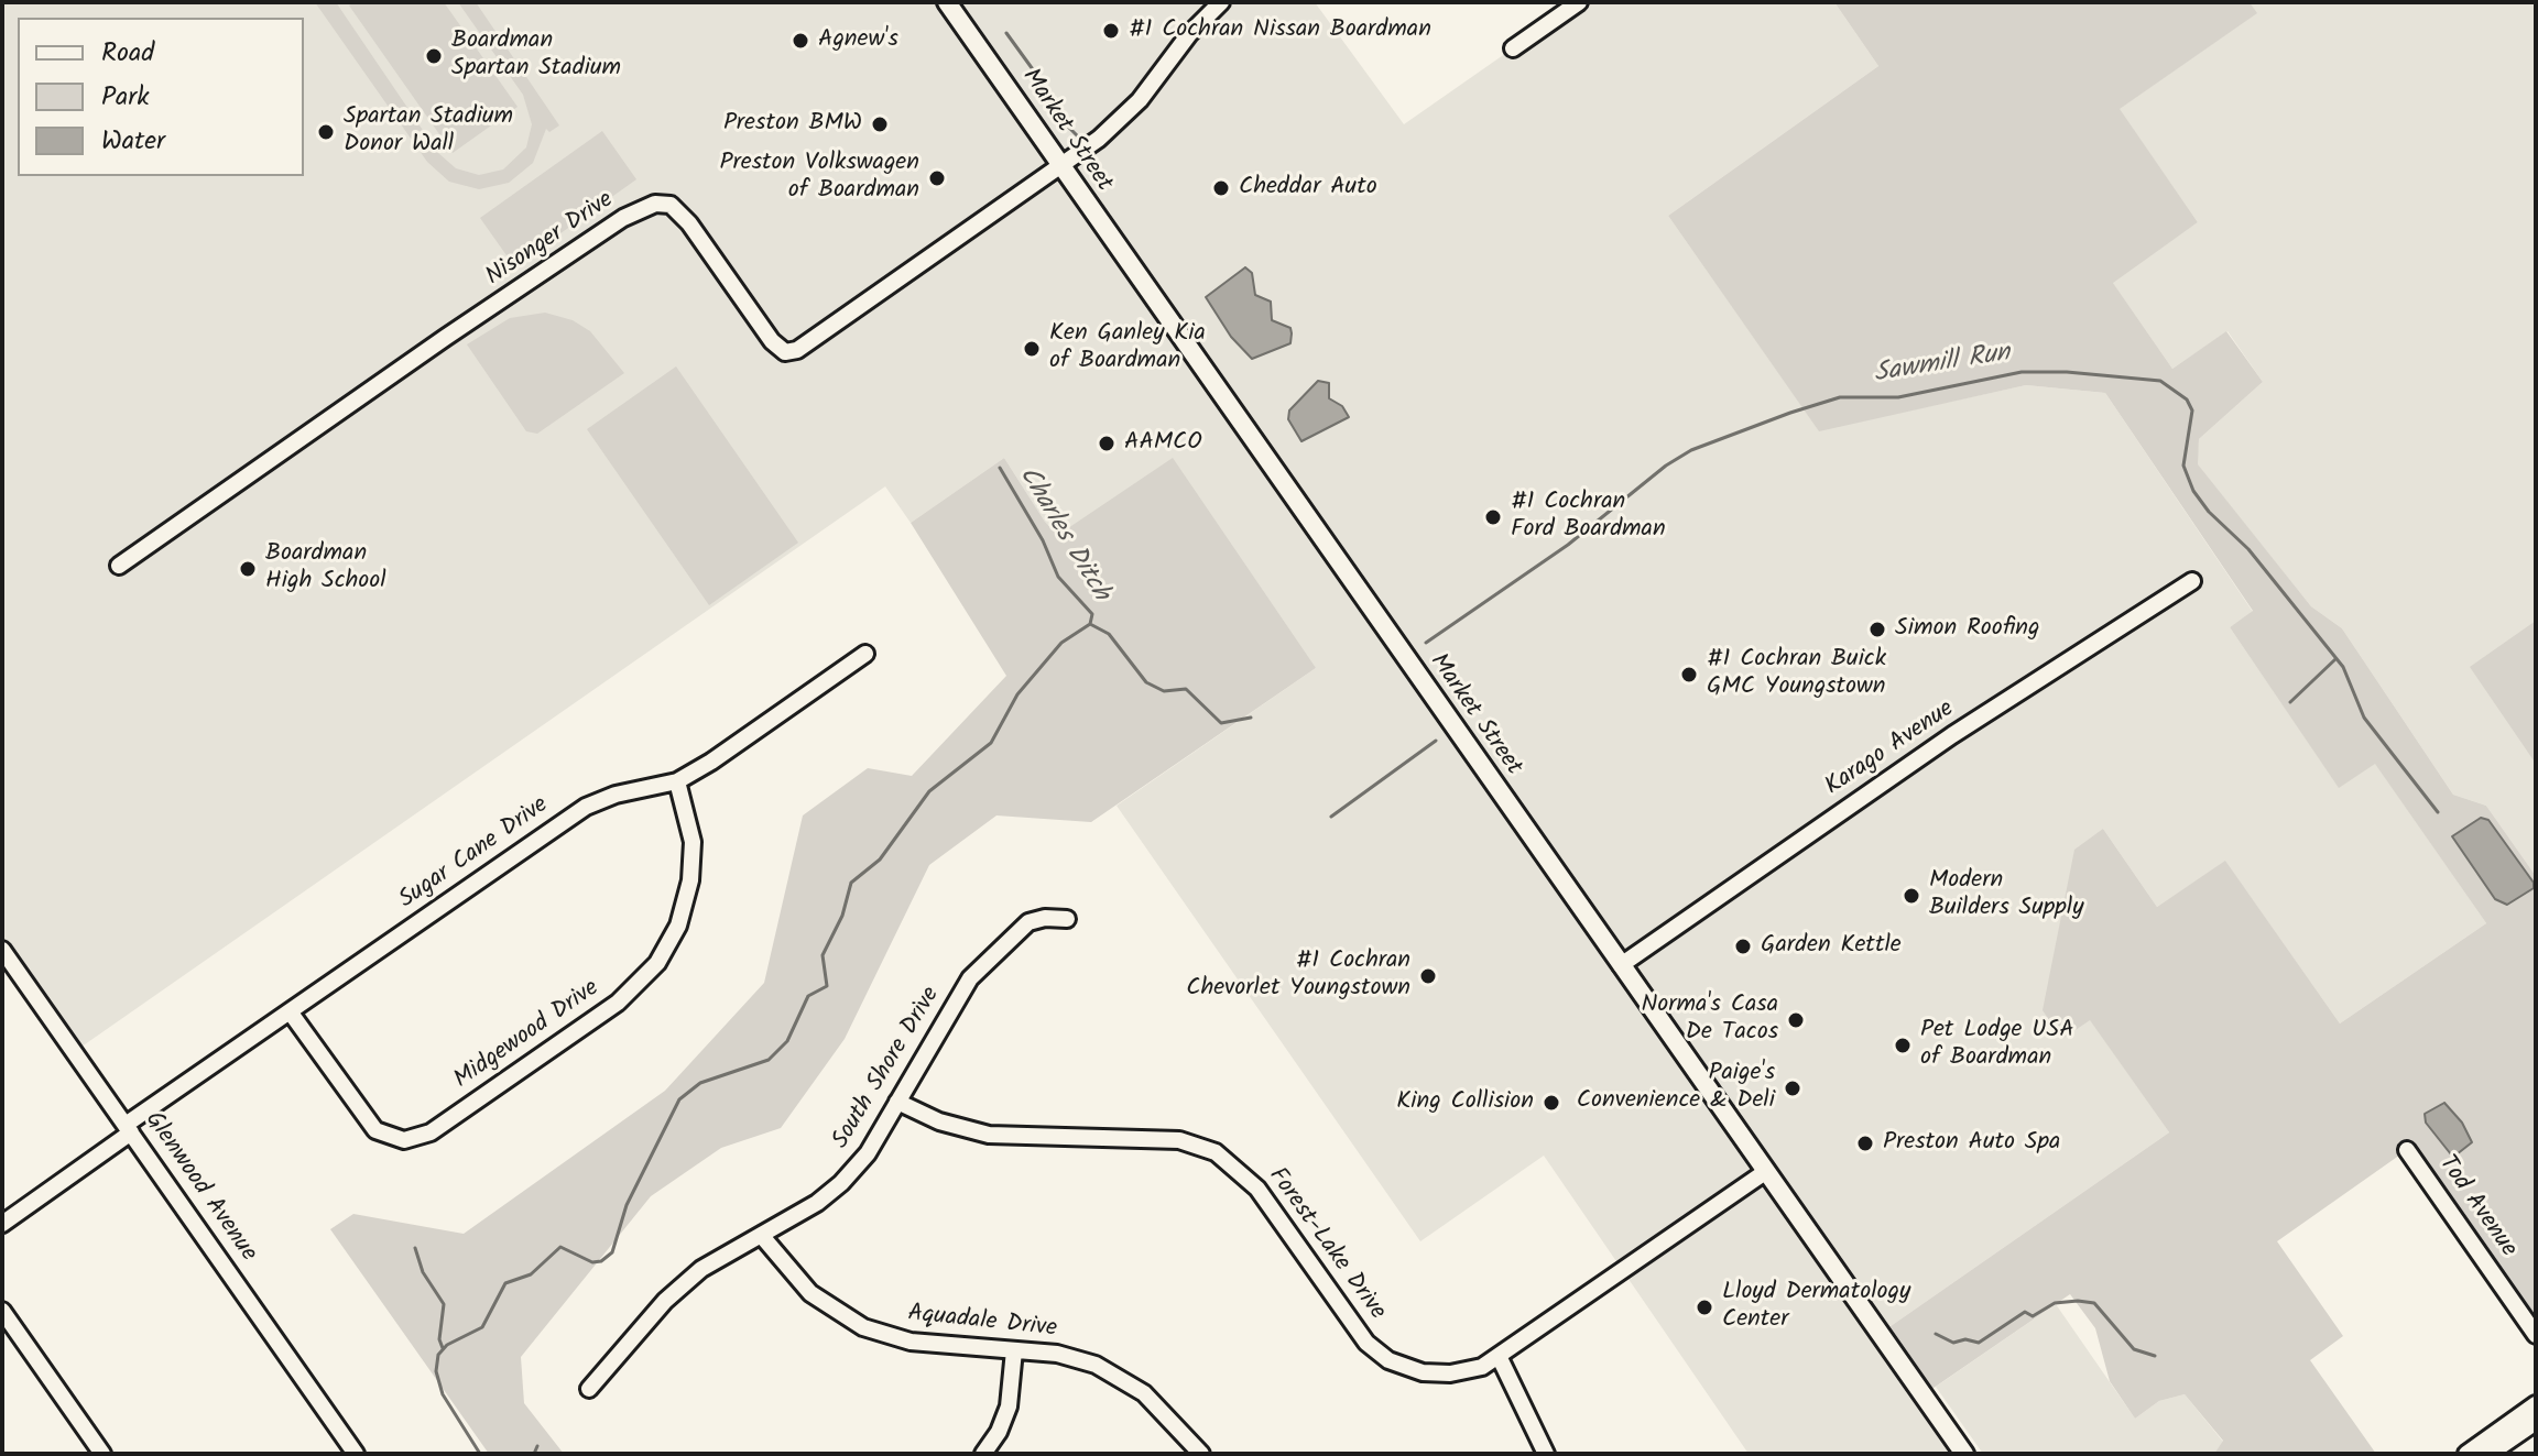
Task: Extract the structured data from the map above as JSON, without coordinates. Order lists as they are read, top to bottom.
{
  "streets": {
    "main road": ["Market Street"],
    "street": [
      "Nisonger Drive",
      "Karago Avenue",
      "Sugar Cane Drive",
      "Midgewood Drive",
      "South Shore Drive",
      "Glenwood Avenue",
      "Tod Avenue",
      "Forest-Lake Drive",
      "Aquadale Drive"
    ]
  },
  "crossings": [
    ["Market Street", "Nisonger Drive"],
    ["Market Street", "Karago Avenue"],
    ["Market Street", "Forest-Lake Drive"],
    ["Sugar Cane Drive", "Midgewood Drive"],
    ["Sugar Cane Drive", "Glenwood Avenue"],
    ["South Shore Drive", "Forest-Lake Drive"],
    ["South Shore Drive", "Aquadale Drive"]
  ],
  "water": ["Sawmill Run", "Charles Ditch"],
  "places": [
    "#1 Cochran Nissan Boardman",
    "Agnew's",
    "Boardman Spartan Stadium",
    "Preston BMW",
    "Spartan Stadium Donor Wall",
    "Preston Volkswagen of Boardman",
    "Cheddar Auto",
    "Ken Ganley Kia of Boardman",
    "AAMCO",
    "#1 Cochran Ford Boardman",
    "Boardman High School",
    "Simon Roofing",
    "#1 Cochran Buick GMC Youngstown",
    "Modern Builders Supply",
    "Garden Kettle",
    "#1 Cochran Chevorlet Youngstown",
    "Norma's Casa De Tacos",
    "Pet Lodge USA of Boardman",
    "Paige's Convenience & Deli",
    "King Collision",
    "Preston Auto Spa",
    "Lloyd Dermatology Center"
  ],
  "legend": ["Road", "Park", "Water"]
}
